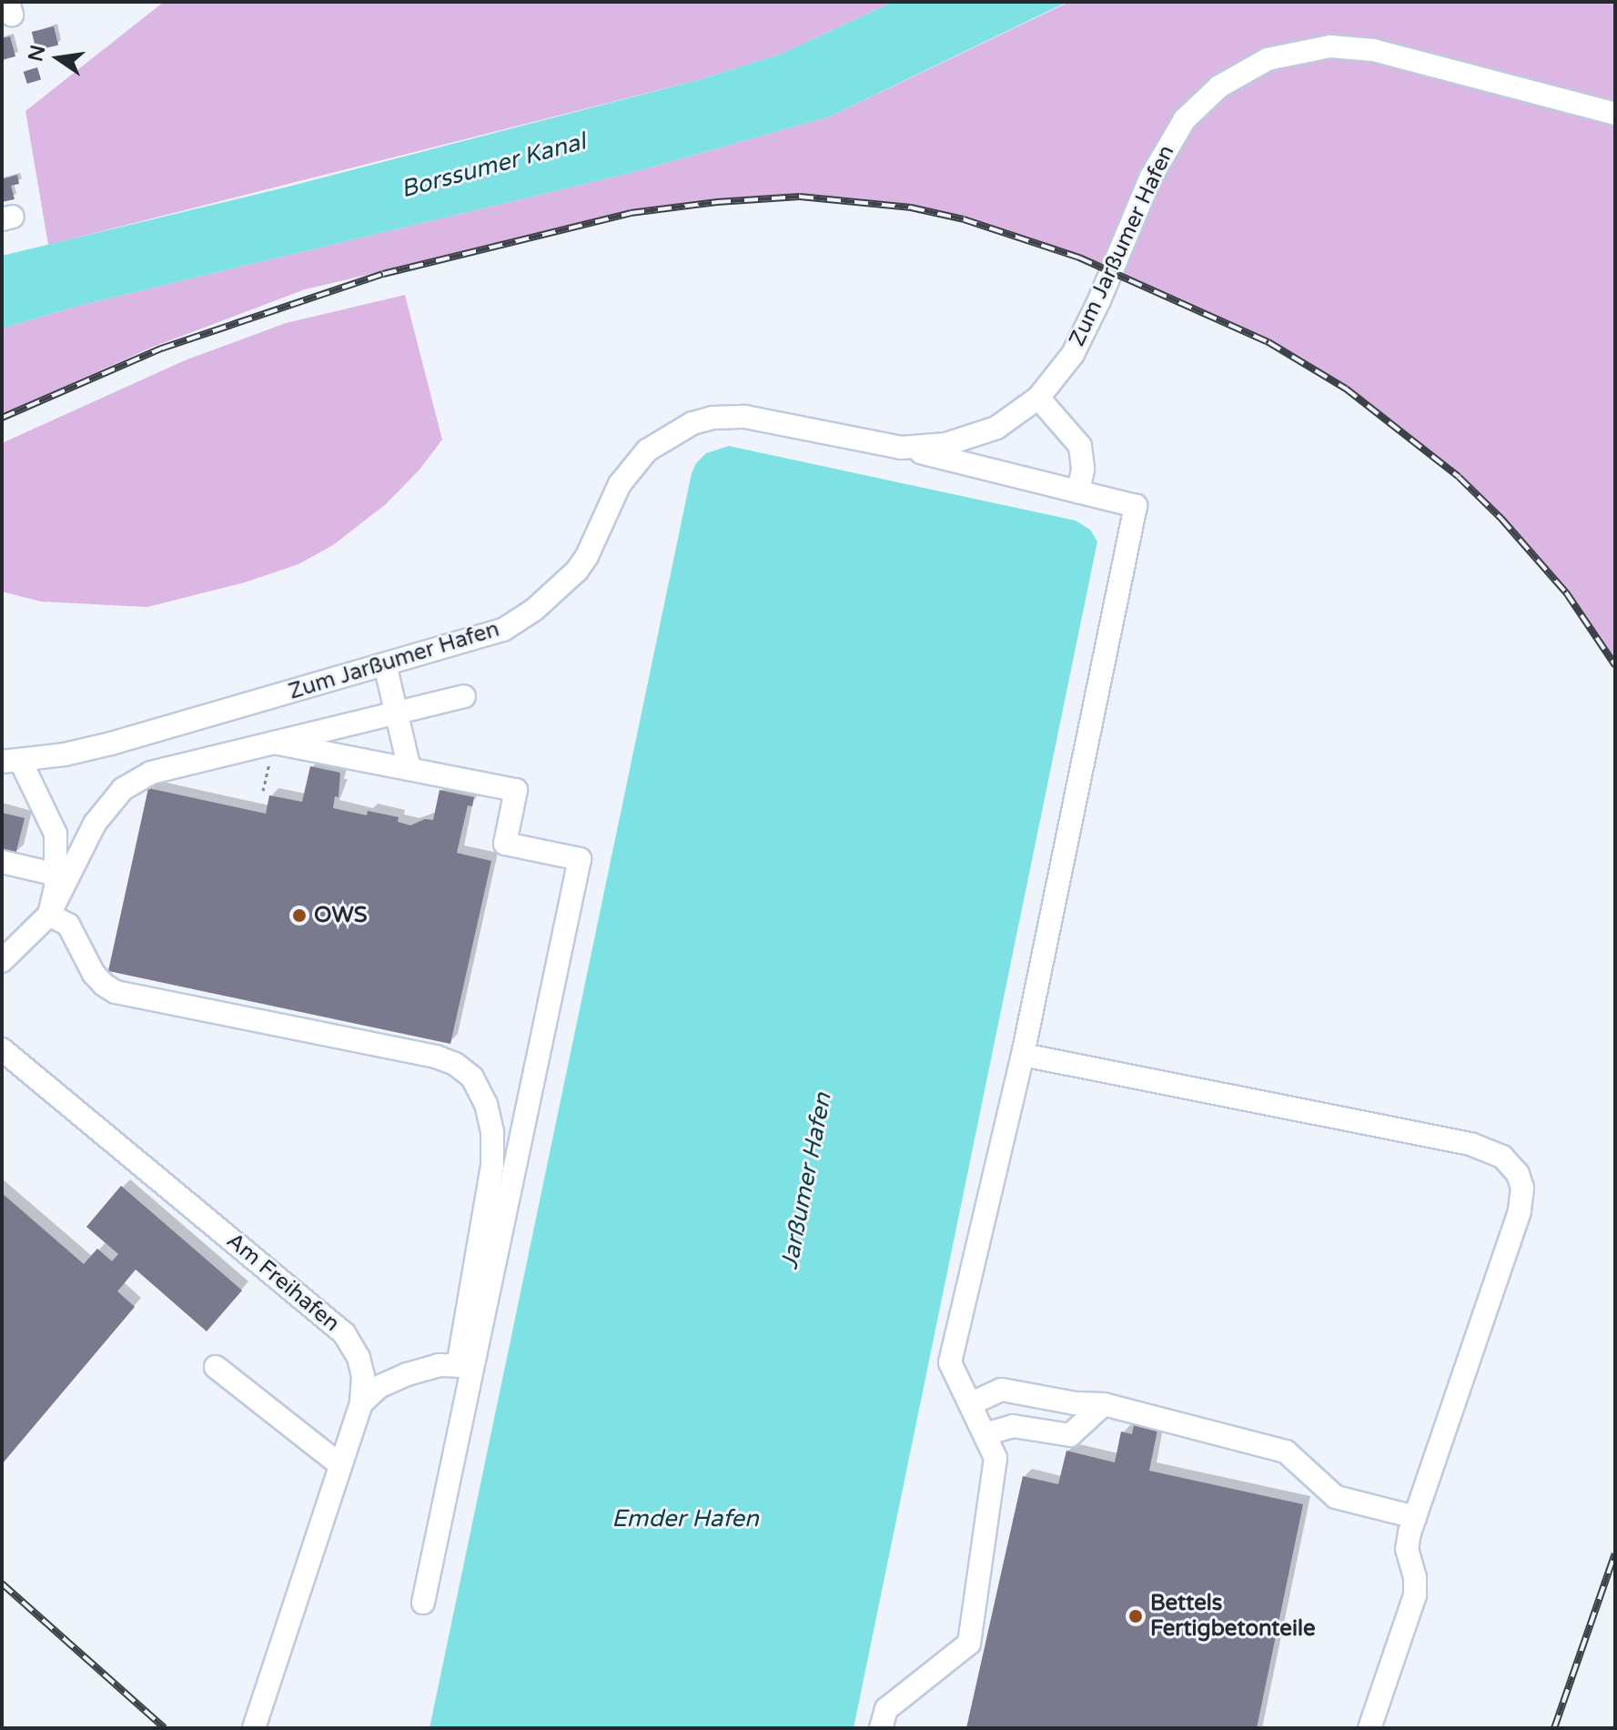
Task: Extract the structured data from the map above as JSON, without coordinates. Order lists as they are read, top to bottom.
{
  "streets": {
    "street": ["Zum Jarßumer Hafen", "Am Freihafen"]
  },
  "water": ["Borssumer Kanal", "Jarßumer Hafen", "Emder Hafen"],
  "places": ["OWS", "Bettels Fertigbetonteile"],
  "north": "left"
}
